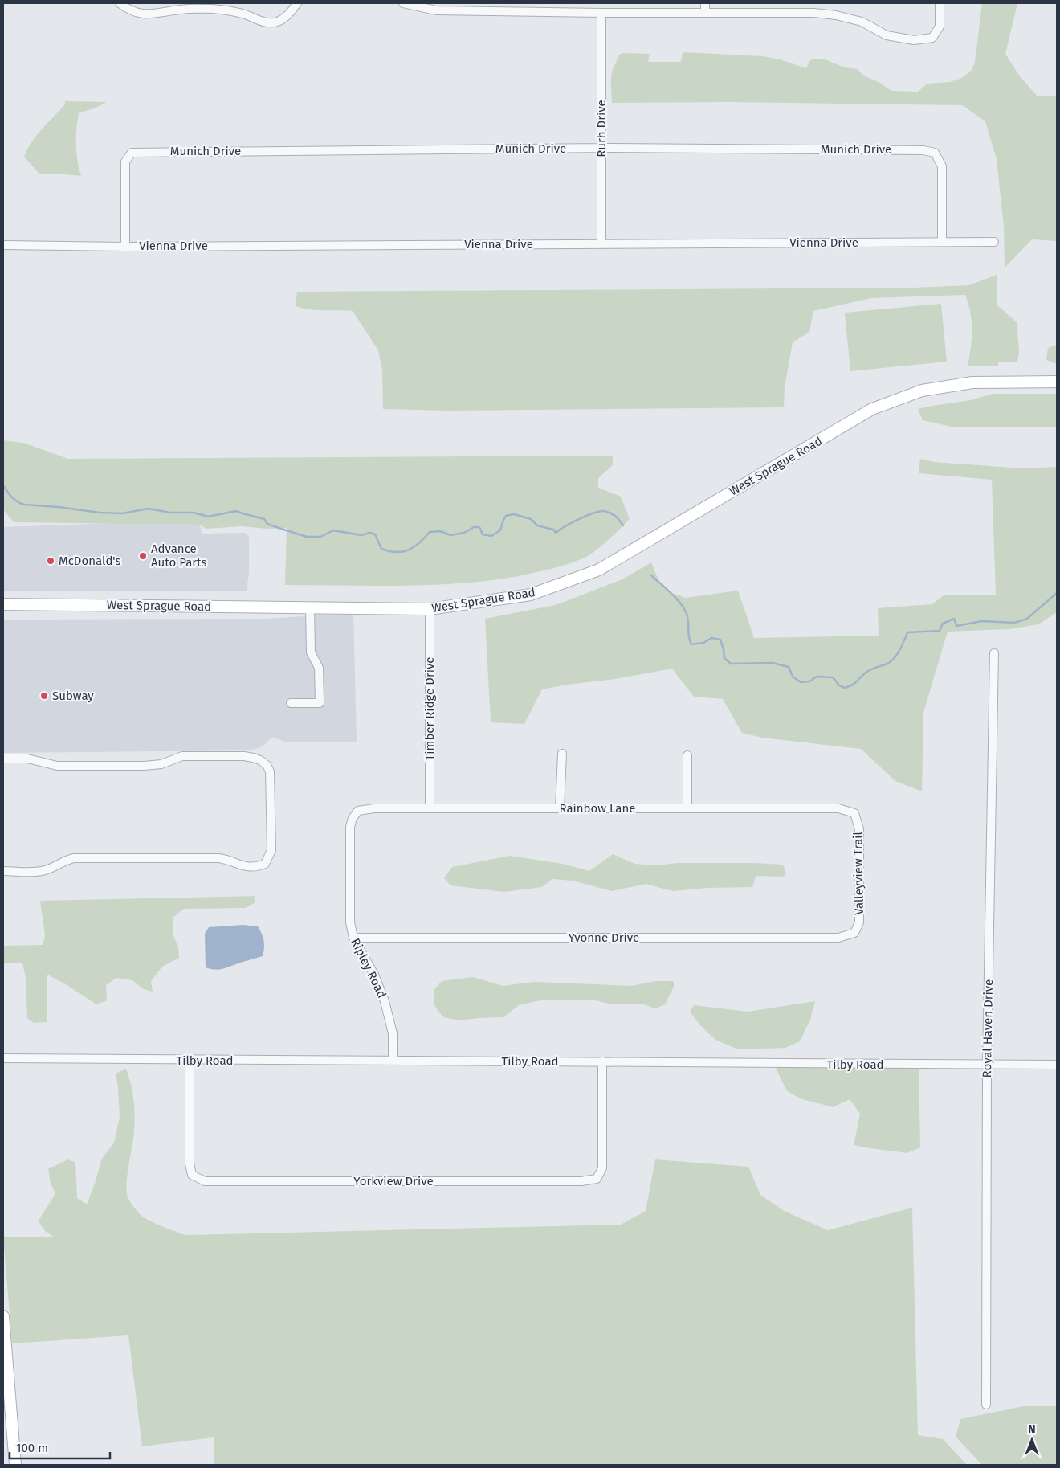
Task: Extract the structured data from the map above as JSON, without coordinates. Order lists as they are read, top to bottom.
{
  "streets": {
    "street": [
      "Rurh Drive",
      "Munich Drive",
      "Vienna Drive",
      "West Sprague Road",
      "Timber Ridge Drive",
      "Rainbow Lane",
      "Valleyview Trail",
      "Yvonne Drive",
      "Ripley Road",
      "Royal Haven Drive",
      "Tilby Road",
      "Yorkview Drive"
    ]
  },
  "crossings": [
    ["Rurh Drive", "Munich Drive"],
    ["Rurh Drive", "Vienna Drive"],
    ["Munich Drive", "Vienna Drive"],
    ["West Sprague Road", "Timber Ridge Drive"],
    ["Timber Ridge Drive", "Rainbow Lane"],
    ["Rainbow Lane", "Valleyview Trail"],
    ["Rainbow Lane", "Ripley Road"],
    ["Valleyview Trail", "Yvonne Drive"],
    ["Yvonne Drive", "Ripley Road"],
    ["Ripley Road", "Tilby Road"],
    ["Royal Haven Drive", "Tilby Road"],
    ["Tilby Road", "Yorkview Drive"]
  ],
  "places": ["Advance Auto Parts", "McDonald's", "Subway"],
  "scale_bar": "100 m",
  "north": "top"
}
